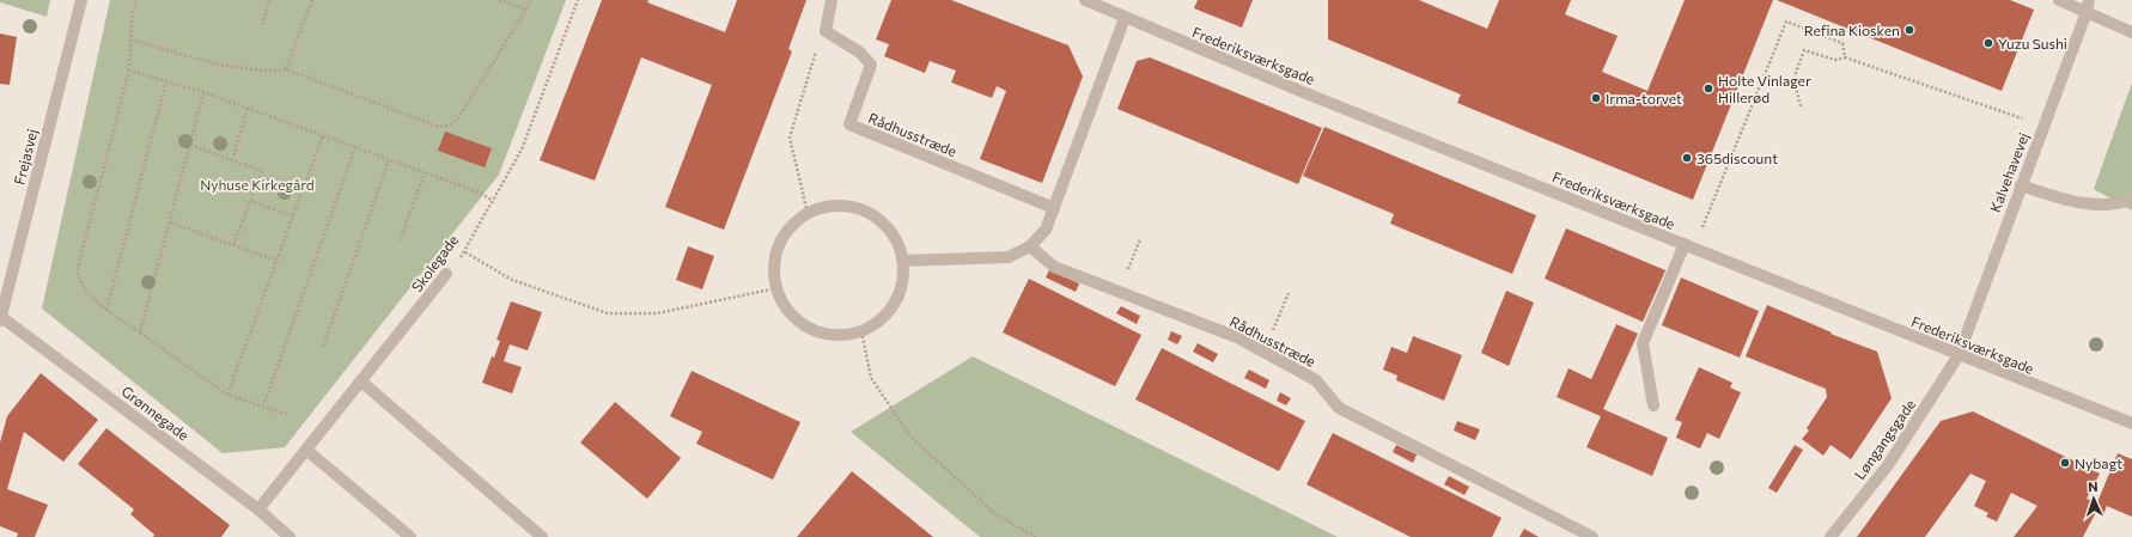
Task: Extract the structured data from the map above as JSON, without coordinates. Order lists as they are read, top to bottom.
{
  "streets": {
    "street": [
      "Frederiksværksgade",
      "Rådhusstræde",
      "Frejasvej",
      "Kalvehavevej",
      "Skolegade",
      "Grønnegade",
      "Løngangsgade"
    ]
  },
  "crossings": [
    ["Frederiksværksgade", "Kalvehavevej"],
    ["Frederiksværksgade", "Løngangsgade"],
    ["Frejasvej", "Grønnegade"],
    ["Kalvehavevej", "Løngangsgade"],
    ["Skolegade", "Grønnegade"]
  ],
  "parks": ["Nyhuse Kirkegård"],
  "places": [
    "Refina Kiosken",
    "Yuzu Sushi",
    "Holte Vinlager Hillerød",
    "Irma-torvet",
    "365discount",
    "Nybagt"
  ],
  "north": "top"
}
